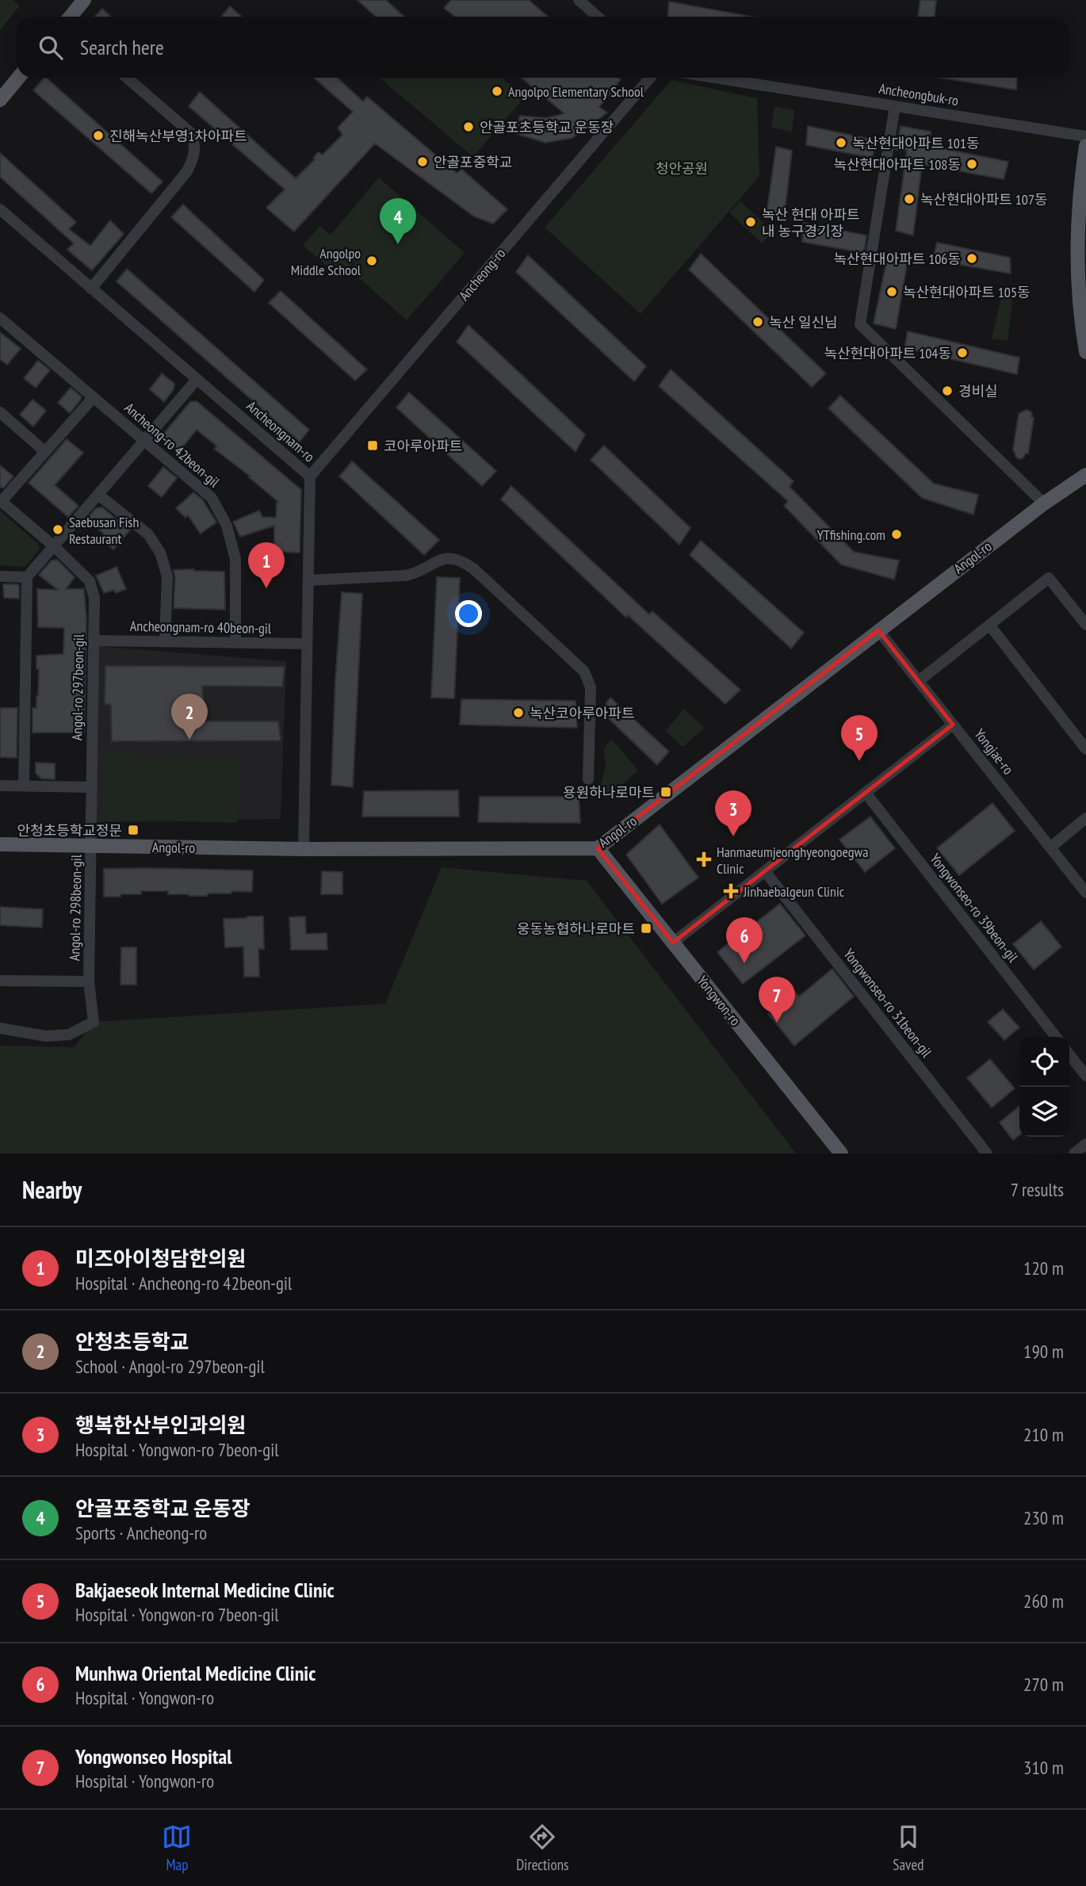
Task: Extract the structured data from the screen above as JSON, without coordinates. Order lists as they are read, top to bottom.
{
  "streets": {
    "main road": ["Angol-ro", "Yongwon-ro"],
    "street": [
      "Ancheongbuk-ro",
      "Ancheong-ro",
      "Ancheongnam-ro",
      "Ancheong-ro 42beon-gil",
      "Ancheongnam-ro 40beon-gil",
      "Angol-ro 297beon-gil",
      "Yongjae-ro",
      "Angol-ro 298beon-gil",
      "Yongwonseo-ro 39beon-gil",
      "Yongwonseo-ro 31beon-gil"
    ]
  },
  "crossings": [
    ["Ancheong-ro", "Ancheongnam-ro"],
    ["Ancheongnam-ro", "Angol-ro"],
    ["Ancheongnam-ro", "Ancheongnam-ro 40beon-gil"],
    ["Ancheong-ro 42beon-gil", "Ancheongnam-ro 40beon-gil"],
    ["Angol-ro", "Angol-ro 297beon-gil"],
    ["Angol-ro", "Yongjae-ro"],
    ["Angol-ro", "Angol-ro 298beon-gil"],
    ["Angol-ro", "Yongwon-ro"],
    ["Ancheongnam-ro 40beon-gil", "Angol-ro 297beon-gil"],
    ["Angol-ro 297beon-gil", "Angol-ro 298beon-gil"]
  ],
  "parks": ["청안공원"],
  "places": {
    "other": [
      "Angolpo Elementary School",
      "안골포초등학교 운동장",
      "진해녹산부영1차아파트",
      "녹산현대아파트 101동",
      "안골포중학교",
      "녹산현대아파트 108동",
      "녹산현대아파트 107동",
      "녹산 현대 아파트 내 농구경기장",
      "녹산현대아파트 106동",
      "Angolpo Middle School",
      "녹산현대아파트 105동",
      "녹산 일신님",
      "녹산현대아파트 104동",
      "경비실",
      "Saebusan Fish Restaurant",
      "YTfishing.com",
      "녹산코아루아파트"
    ],
    "transit": [
      "코아루아파트",
      "용원하나로마트",
      "안청초등학교정문",
      "웅동농협하나로마트"
    ],
    "health": ["Hanmaeumjeonghyeongoegwa Clinic", "Jinhaebalgeun Clinic"]
  },
  "page": {
    "search": "Search here",
    "pins": [
      "4",
      "1",
      "2",
      "5",
      "3",
      "6",
      "7"
    ],
    "heading": ["Nearby", "7 results"],
    "list": [
      {
        "mark": "1",
        "name": "미즈아이청담한의원",
        "note": "Hospital · Ancheong-ro 42beon-gil",
        "value": "120 m"
      },
      {
        "mark": "2",
        "name": "안청초등학교",
        "note": "School · Angol-ro 297beon-gil",
        "value": "190 m"
      },
      {
        "mark": "3",
        "name": "행복한산부인과의원",
        "note": "Hospital · Yongwon-ro 7beon-gil",
        "value": "210 m"
      },
      {
        "mark": "4",
        "name": "안골포중학교 운동장",
        "note": "Sports · Ancheong-ro",
        "value": "230 m"
      },
      {
        "mark": "5",
        "name": "Bakjaeseok Internal Medicine Clinic",
        "note": "Hospital · Yongwon-ro 7beon-gil",
        "value": "260 m"
      },
      {
        "mark": "6",
        "name": "Munhwa Oriental Medicine Clinic",
        "note": "Hospital · Yongwon-ro",
        "value": "270 m"
      },
      {
        "mark": "7",
        "name": "Yongwonseo Hospital",
        "note": "Hospital · Yongwon-ro",
        "value": "310 m"
      }
    ],
    "nav": ["Map", "Directions", "Saved"]
  }
}
